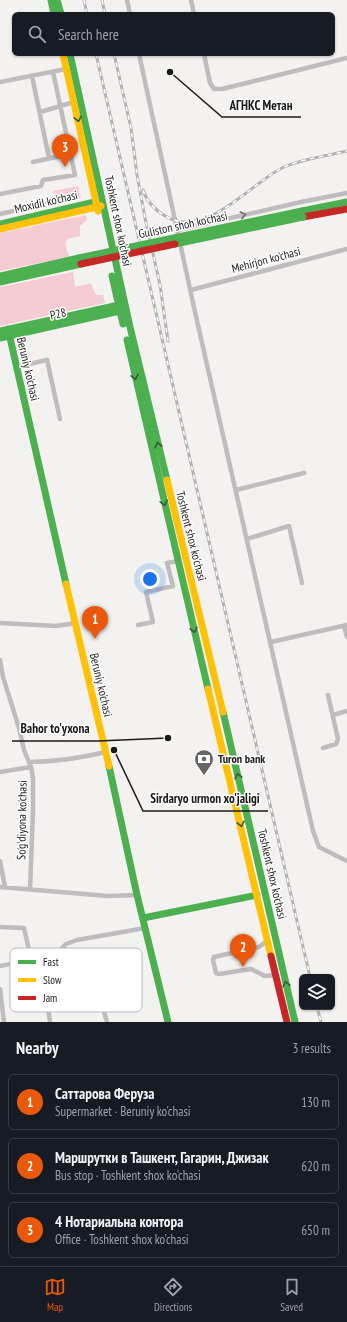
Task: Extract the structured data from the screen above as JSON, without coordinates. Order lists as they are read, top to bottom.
{
  "streets": {
    "main road": [
      "Moxidil ko'chasi",
      "Toshkent shox ko'chasi",
      "Guliston shoh ko'chasi",
      "Р28",
      "Beruniy ko'chasi"
    ],
    "street": ["Mehirjon ko'chasi", "So'g'diyona ko'chasi"]
  },
  "crossings": [
    ["Moxidil ko'chasi", "Toshkent shox ko'chasi"],
    ["Toshkent shox ko'chasi", "Р28"],
    ["Р28", "Beruniy ko'chasi"]
  ],
  "places": {
    "other": ["АГНКС Метан", "Bahor to'yxona", "Sirdaryo urmon xo'jaligi"],
    "bank": ["Turon bank"]
  },
  "legend": ["Fast", "Slow", "Jam"],
  "page": {
    "search": "Search here",
    "pins": ["3", "1", "2"],
    "heading": ["Nearby", "3 results"],
    "list": [
      {
        "mark": "1",
        "name": "Саттарова Феруза",
        "note": "Supermarket · Beruniy ko'chasi",
        "value": "130 m"
      },
      {
        "mark": "2",
        "name": "Маршрутки в Ташкент, Гагарин, Джизак",
        "note": "Bus stop · Toshkent shox ko'chasi",
        "value": "620 m"
      },
      {
        "mark": "3",
        "name": "4 Нотариальна контора",
        "note": "Office · Toshkent shox ko'chasi",
        "value": "650 m"
      }
    ],
    "nav": ["Map", "Directions", "Saved"]
  }
}
